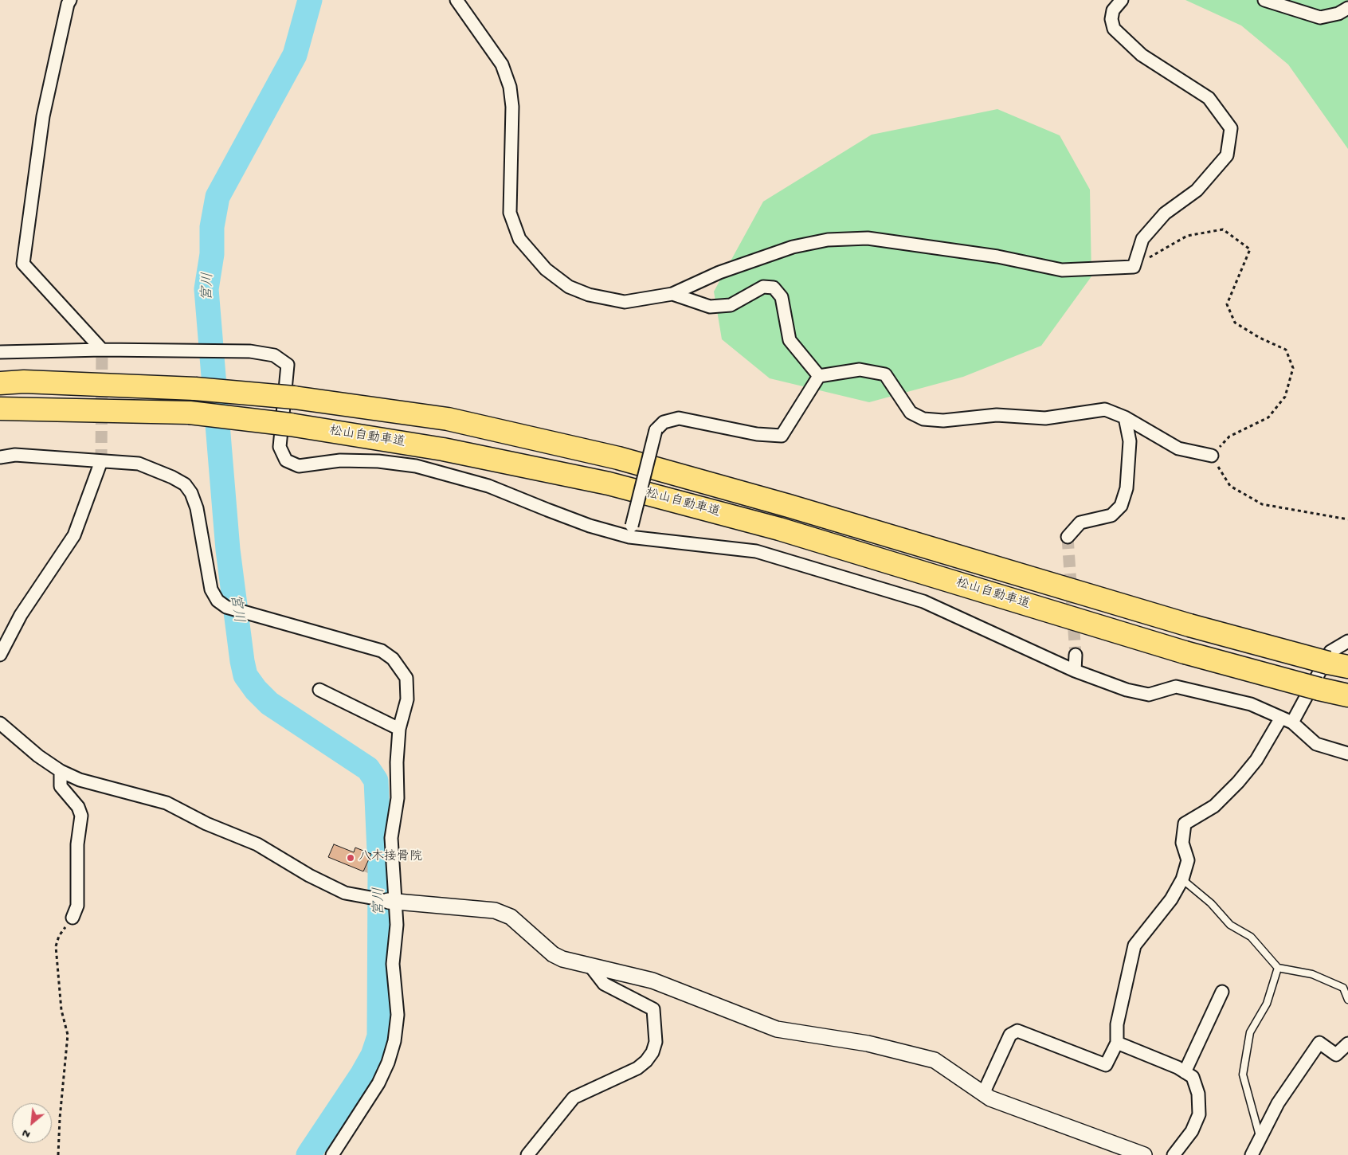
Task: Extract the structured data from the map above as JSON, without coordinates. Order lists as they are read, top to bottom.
{
  "streets": {
    "highway": ["松山自動車道"]
  },
  "water": ["宮川"],
  "places": ["八木接骨院"],
  "north": "bottom left"
}
